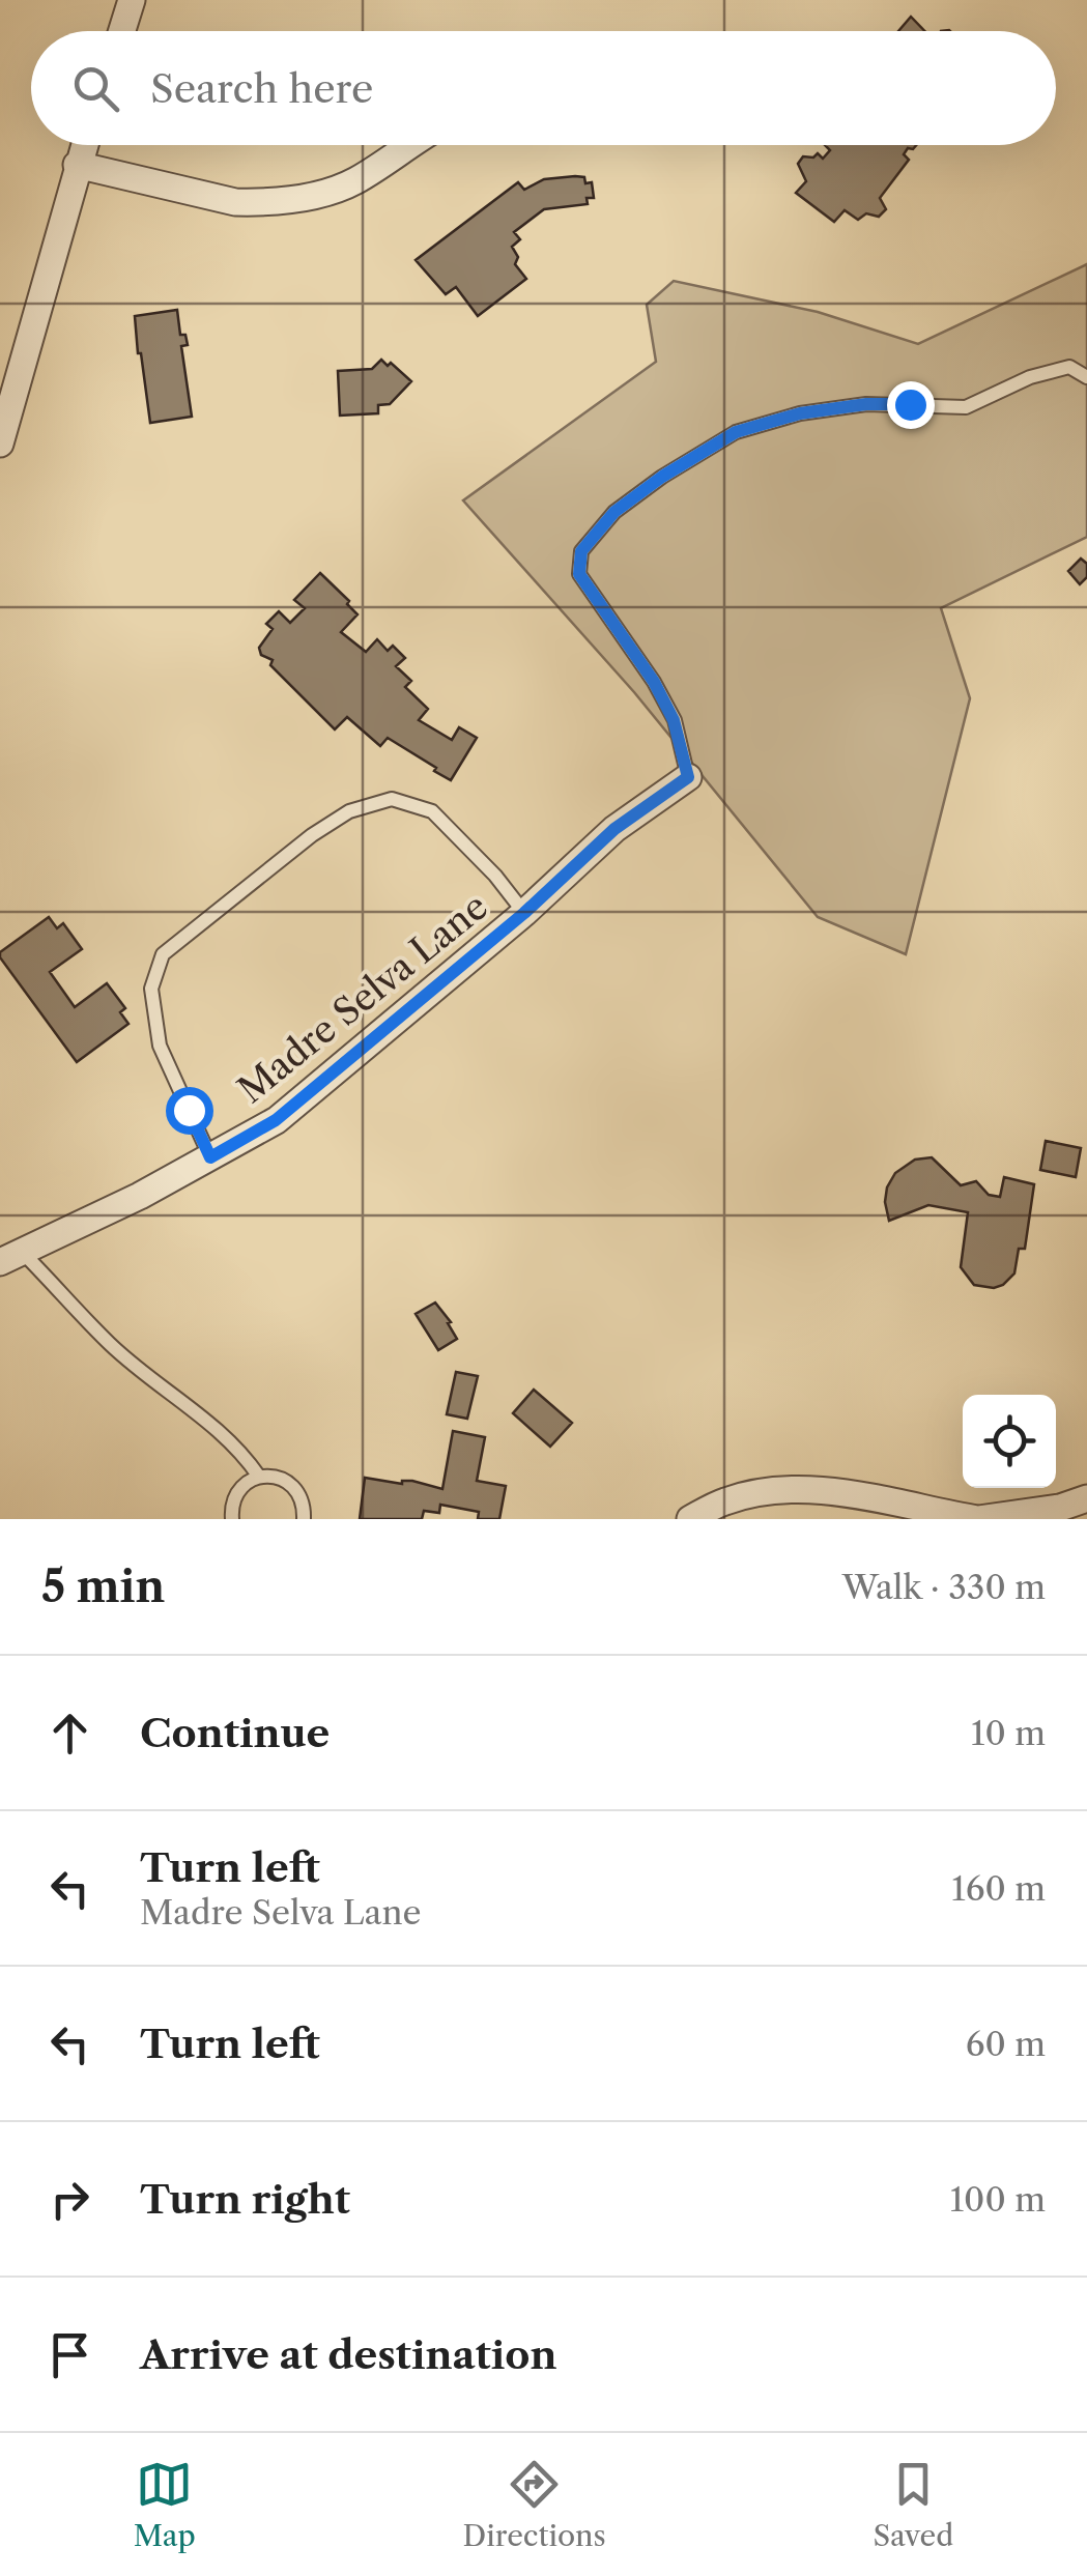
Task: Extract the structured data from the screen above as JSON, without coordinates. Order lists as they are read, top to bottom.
{
  "streets": {
    "street": ["Madre Selva Lane"]
  },
  "page": {
    "search": "Search here",
    "heading": ["5 min", "Walk · 330 m"],
    "list": [
      ["Continue", "10 m"],
      ["Turn left", "Madre Selva Lane", "160 m"],
      ["Turn left", "60 m"],
      ["Turn right", "100 m"],
      "Arrive at destination"
    ],
    "nav": ["Map", "Directions", "Saved"]
  }
}
